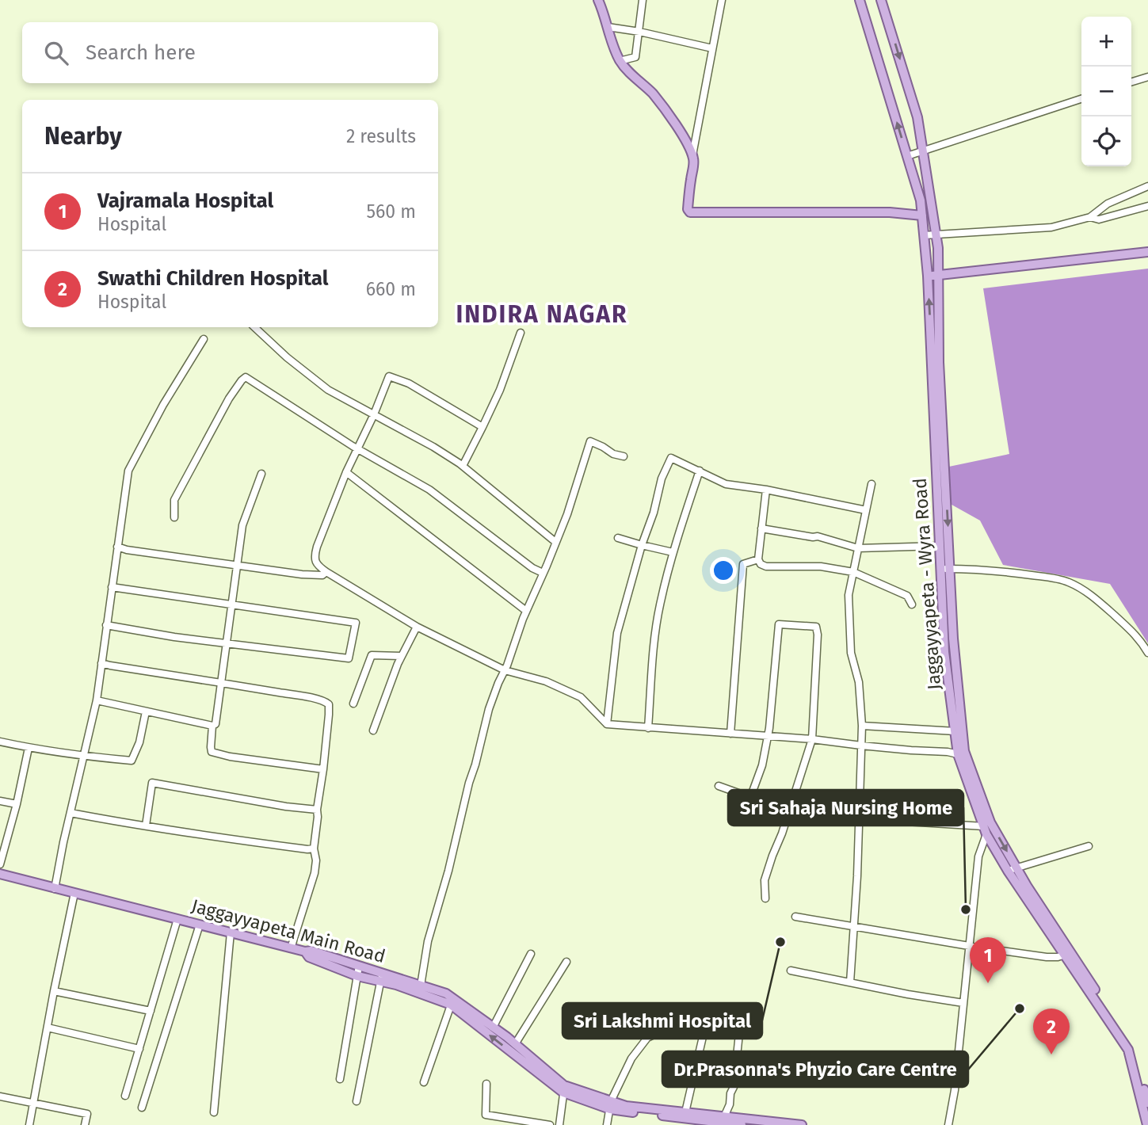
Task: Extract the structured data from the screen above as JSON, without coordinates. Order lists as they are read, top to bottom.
{
  "streets": {
    "main road": ["Jaggayyapeta - Wyra Road", "Jaggayyapeta Main Road"]
  },
  "districts": ["INDIRA NAGAR"],
  "places": ["Sri Sahaja Nursing Home", "Sri Lakshmi Hospital", "Dr.Prasonna's Phyzio Care Centre"],
  "page": {
    "map_buttons": ["+", "−"],
    "search": "Search here",
    "heading": ["Nearby", "2 results"],
    "list": [
      {
        "mark": "1",
        "name": "Vajramala Hospital",
        "note": "Hospital",
        "value": "560 m"
      },
      {
        "mark": "2",
        "name": "Swathi Children Hospital",
        "note": "Hospital",
        "value": "660 m"
      }
    ],
    "pins": ["1", "2"]
  }
}
